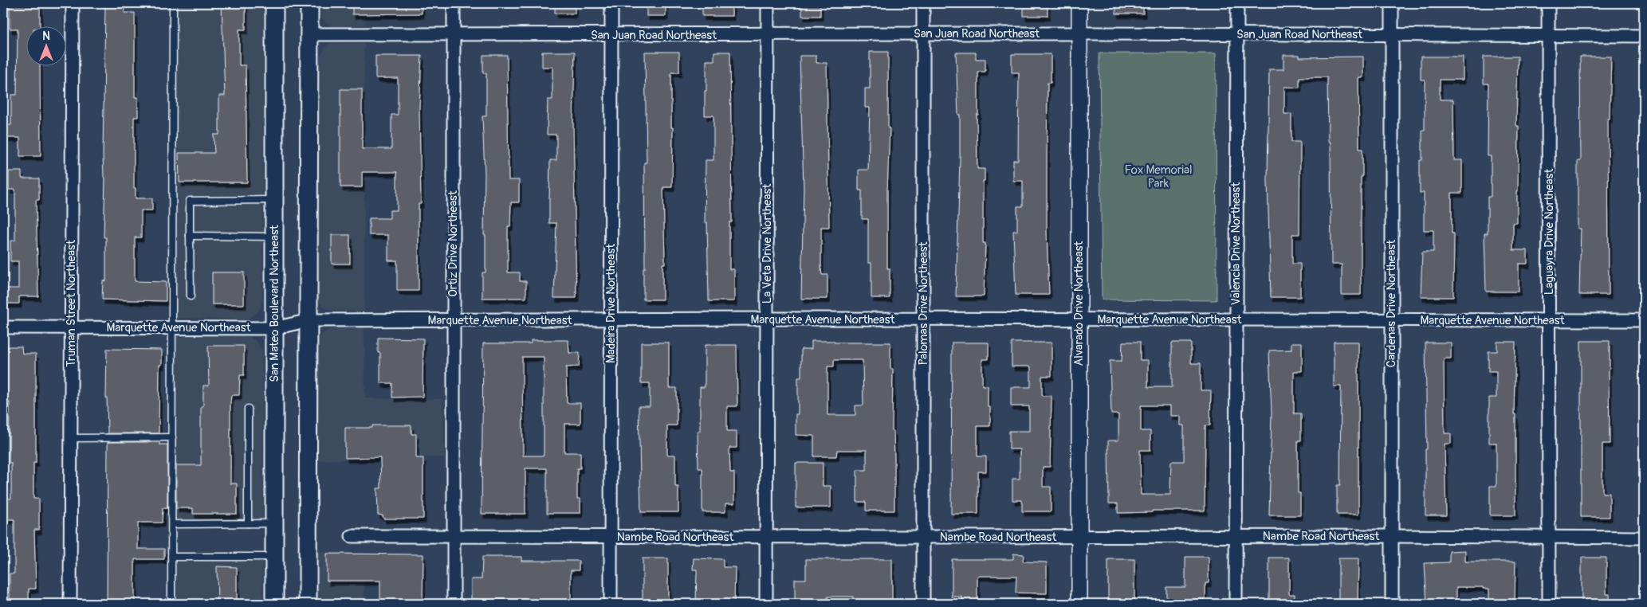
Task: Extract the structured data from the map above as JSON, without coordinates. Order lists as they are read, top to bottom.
{
  "streets": {
    "main road": ["San Mateo Boulevard Northeast"],
    "street": [
      "San Juan Road Northeast",
      "Laguayra Drive Northeast",
      "Ortiz Drive Northeast",
      "La Veta Drive Northeast",
      "Valencia Drive Northeast",
      "Truman Street Northeast",
      "Madeira Drive Northeast",
      "Palomas Drive Northeast",
      "Alvarado Drive Northeast",
      "Cardenas Drive Northeast",
      "Marquette Avenue Northeast",
      "Nambe Road Northeast"
    ]
  },
  "crossings": [
    ["San Juan Road Northeast", "Laguayra Drive Northeast"],
    ["San Juan Road Northeast", "Ortiz Drive Northeast"],
    ["San Juan Road Northeast", "La Veta Drive Northeast"],
    ["San Juan Road Northeast", "Valencia Drive Northeast"],
    ["San Juan Road Northeast", "Madeira Drive Northeast"],
    ["San Juan Road Northeast", "Palomas Drive Northeast"],
    ["San Juan Road Northeast", "Alvarado Drive Northeast"],
    ["San Juan Road Northeast", "Cardenas Drive Northeast"],
    ["Laguayra Drive Northeast", "Marquette Avenue Northeast"],
    ["Laguayra Drive Northeast", "Nambe Road Northeast"],
    ["Ortiz Drive Northeast", "Marquette Avenue Northeast"],
    ["Ortiz Drive Northeast", "Nambe Road Northeast"],
    ["La Veta Drive Northeast", "Marquette Avenue Northeast"],
    ["La Veta Drive Northeast", "Nambe Road Northeast"],
    ["Valencia Drive Northeast", "Marquette Avenue Northeast"],
    ["Valencia Drive Northeast", "Nambe Road Northeast"],
    ["Truman Street Northeast", "Marquette Avenue Northeast"],
    ["San Mateo Boulevard Northeast", "Marquette Avenue Northeast"],
    ["Madeira Drive Northeast", "Marquette Avenue Northeast"],
    ["Madeira Drive Northeast", "Nambe Road Northeast"],
    ["Palomas Drive Northeast", "Marquette Avenue Northeast"],
    ["Palomas Drive Northeast", "Nambe Road Northeast"],
    ["Alvarado Drive Northeast", "Marquette Avenue Northeast"],
    ["Alvarado Drive Northeast", "Nambe Road Northeast"],
    ["Cardenas Drive Northeast", "Marquette Avenue Northeast"],
    ["Cardenas Drive Northeast", "Nambe Road Northeast"]
  ],
  "parks": ["Fox Memorial Park"],
  "north": "top"
}
